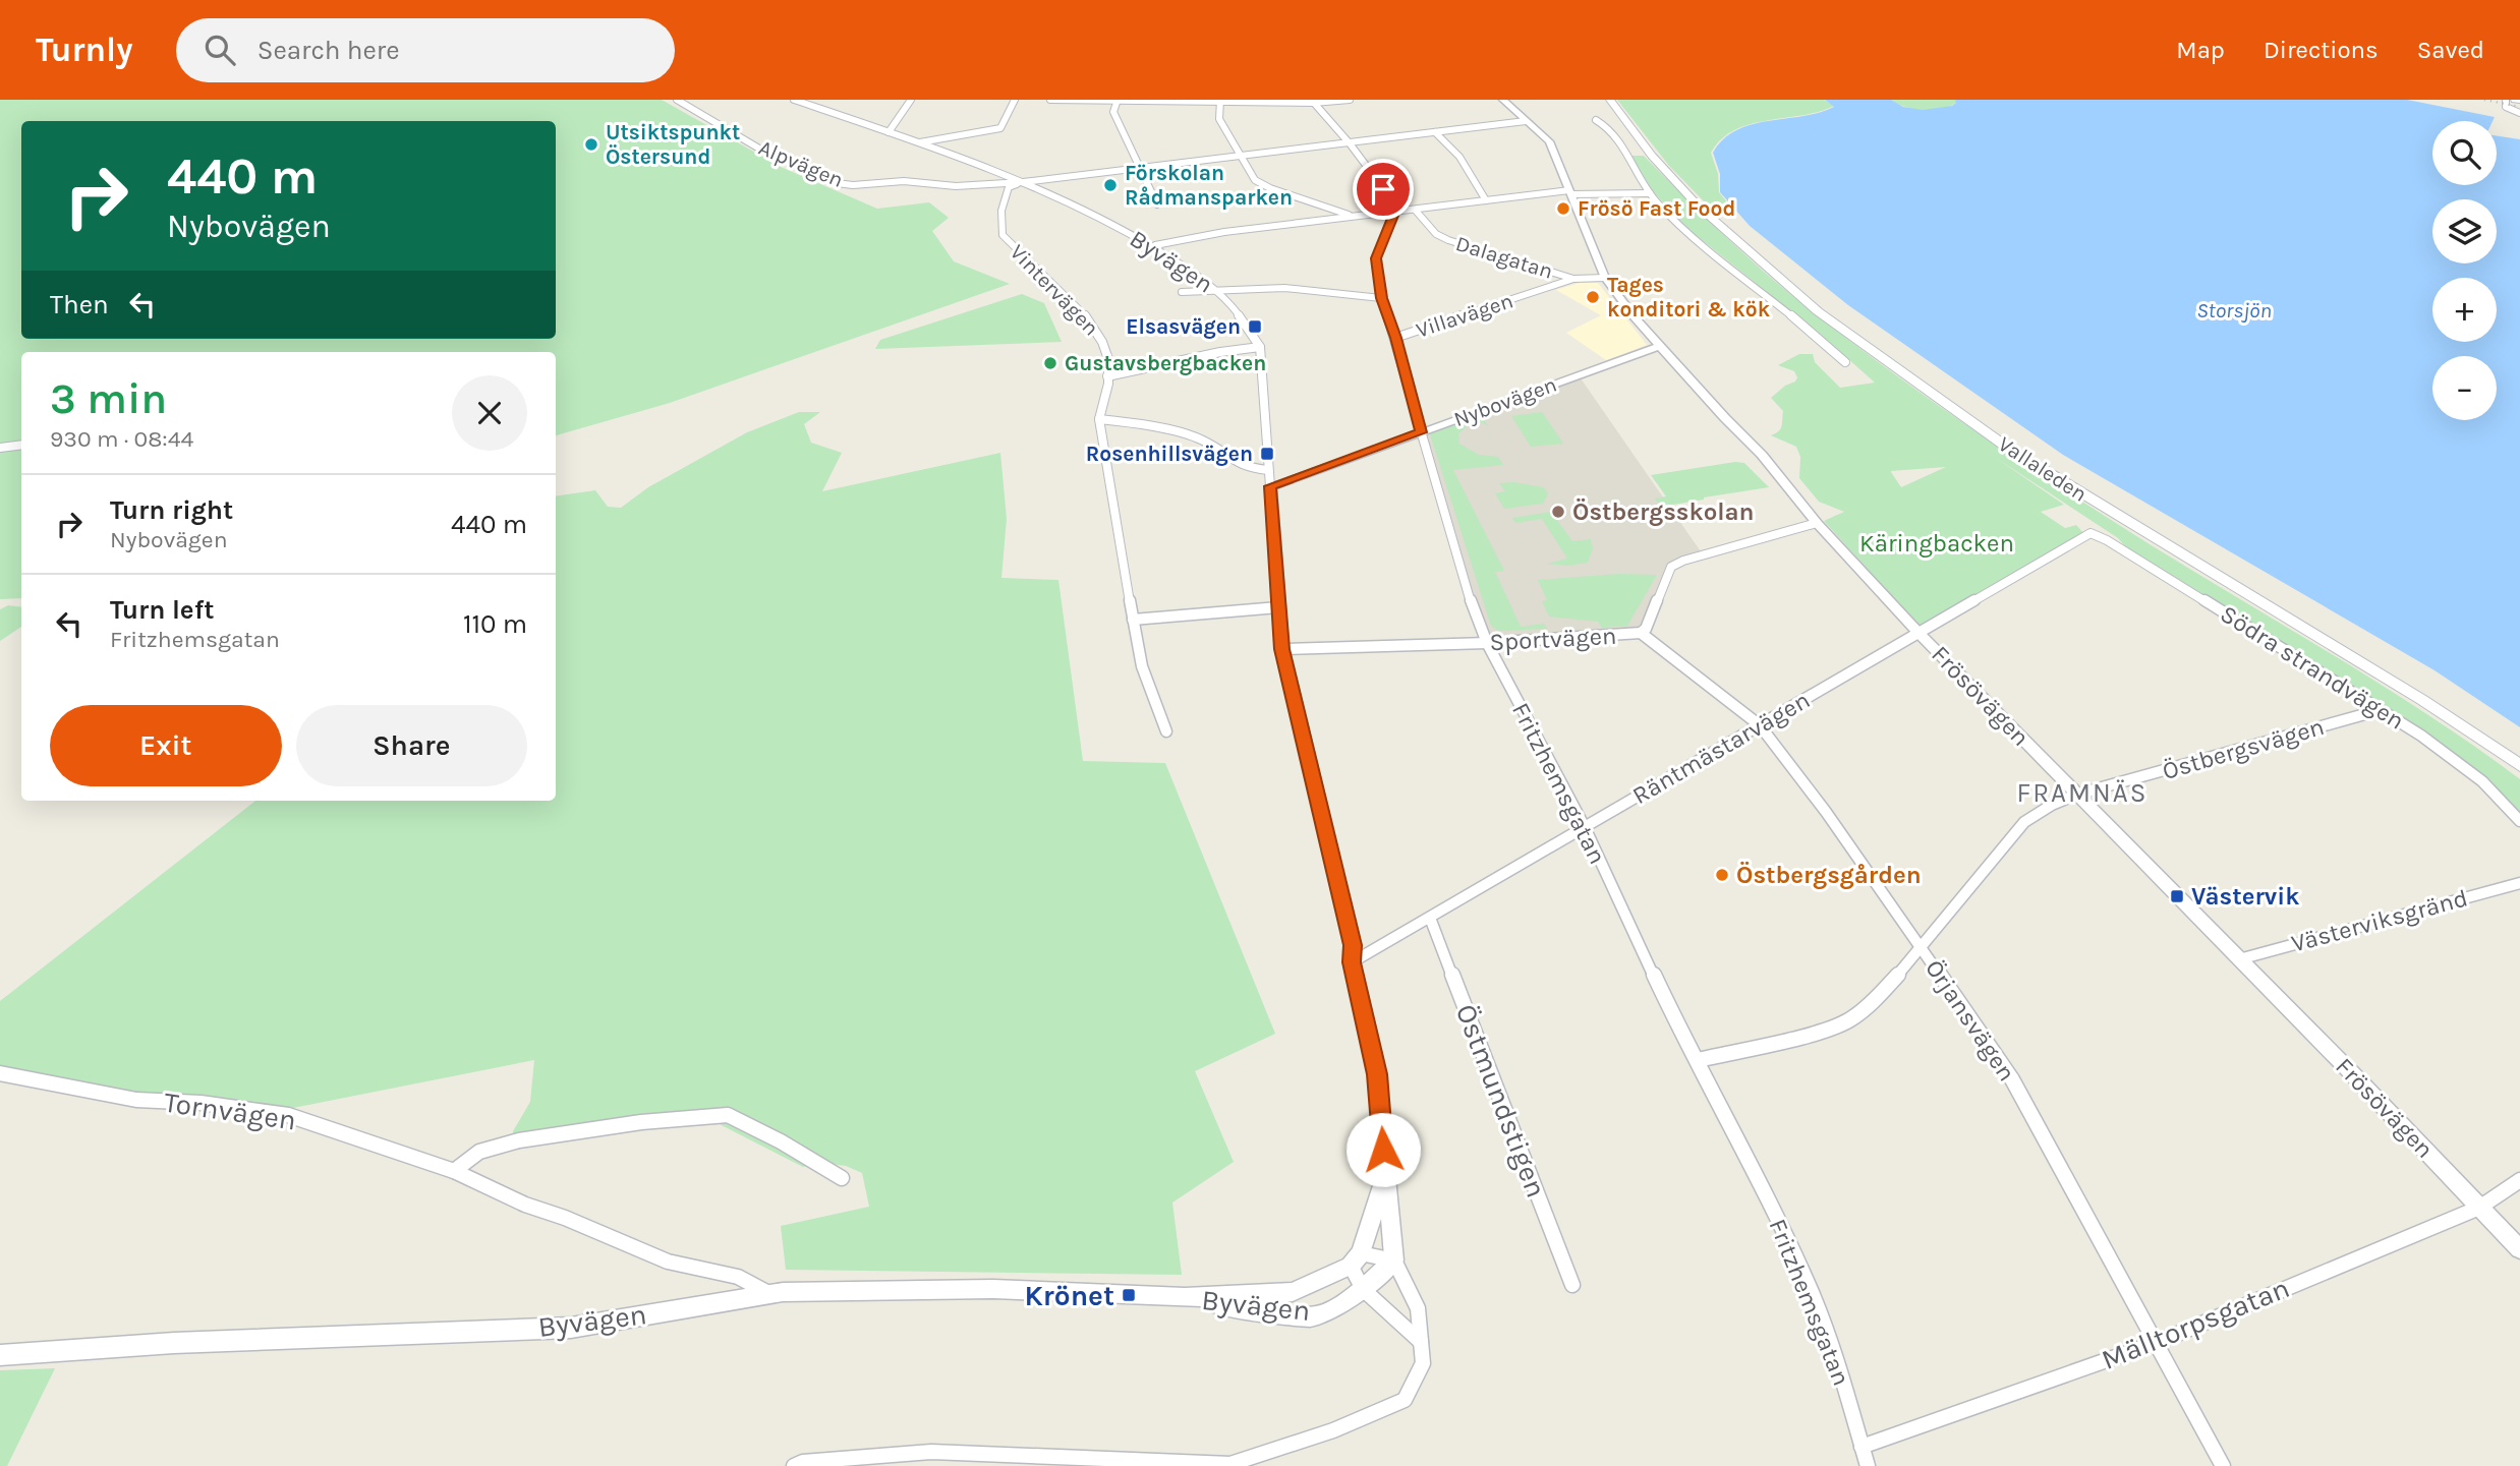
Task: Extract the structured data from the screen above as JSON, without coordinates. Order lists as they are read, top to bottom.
{
  "streets": {
    "main road": ["Vallaleden"],
    "street": [
      "Alpvägen",
      "Dalagatan",
      "Byvägen",
      "Vintervägen",
      "Villavägen",
      "Nybovägen",
      "Sportvägen",
      "Södra strandvägen",
      "Frösövägen",
      "Räntmästarvägen",
      "Östbergsvägen",
      "Fritzhemsgatan",
      "Västerviksgränd",
      "Örjansvägen",
      "Östmundstigen",
      "Tornvägen",
      "Mälltorpsgatan"
    ]
  },
  "crossings": [
    ["Alpvägen", "Byvägen"],
    ["Alpvägen", "Vintervägen"],
    ["Alpvägen", "Frösövägen"],
    ["Dalagatan", "Villavägen"],
    ["Dalagatan", "Frösövägen"],
    ["Byvägen", "Vintervägen"],
    ["Byvägen", "Nybovägen"],
    ["Byvägen", "Sportvägen"],
    ["Byvägen", "Räntmästarvägen"],
    ["Byvägen", "Tornvägen"],
    ["Villavägen", "Fritzhemsgatan"],
    ["Nybovägen", "Frösövägen"],
    ["Nybovägen", "Fritzhemsgatan"],
    ["Sportvägen", "Frösövägen"],
    ["Sportvägen", "Fritzhemsgatan"],
    ["Sportvägen", "Örjansvägen"],
    ["Södra strandvägen", "Räntmästarvägen"],
    ["Södra strandvägen", "Östbergsvägen"],
    ["Frösövägen", "Räntmästarvägen"],
    ["Frösövägen", "Östbergsvägen"],
    ["Frösövägen", "Västerviksgränd"],
    ["Frösövägen", "Mälltorpsgatan"],
    ["Räntmästarvägen", "Fritzhemsgatan"],
    ["Räntmästarvägen", "Örjansvägen"],
    ["Räntmästarvägen", "Östmundstigen"],
    ["Östbergsvägen", "Fritzhemsgatan"],
    ["Östbergsvägen", "Örjansvägen"],
    ["Fritzhemsgatan", "Mälltorpsgatan"],
    ["Örjansvägen", "Mälltorpsgatan"]
  ],
  "districts": ["FRAMNÄS"],
  "water": ["Storsjön"],
  "parks": ["Käringbacken"],
  "places": {
    "other": [
      "Utsiktspunkt Östersund",
      "Förskolan Rådmansparken",
      "Frösö Fast Food",
      "Tages konditori & kök",
      "Gustavsbergbacken",
      "Östbergsskolan",
      "Östbergsgården"
    ],
    "transit": [
      "Elsasvägen",
      "Rosenhillsvägen",
      "Västervik",
      "Krönet"
    ]
  },
  "page": {
    "header": "Turnly",
    "search": "Search here",
    "nav": ["Map", "Directions", "Saved"],
    "map_buttons": ["+", "−"],
    "turn": ["440 m", "Nybovägen"],
    "then": "Then",
    "heading": ["3 min", "930 m · 08:44"],
    "list": [
      {
        "name": "Turn right",
        "note": "Nybovägen",
        "value": "440 m"
      },
      {
        "name": "Turn left",
        "note": "Fritzhemsgatan",
        "value": "110 m"
      }
    ],
    "buttons": ["Exit", "Share"]
  }
}
